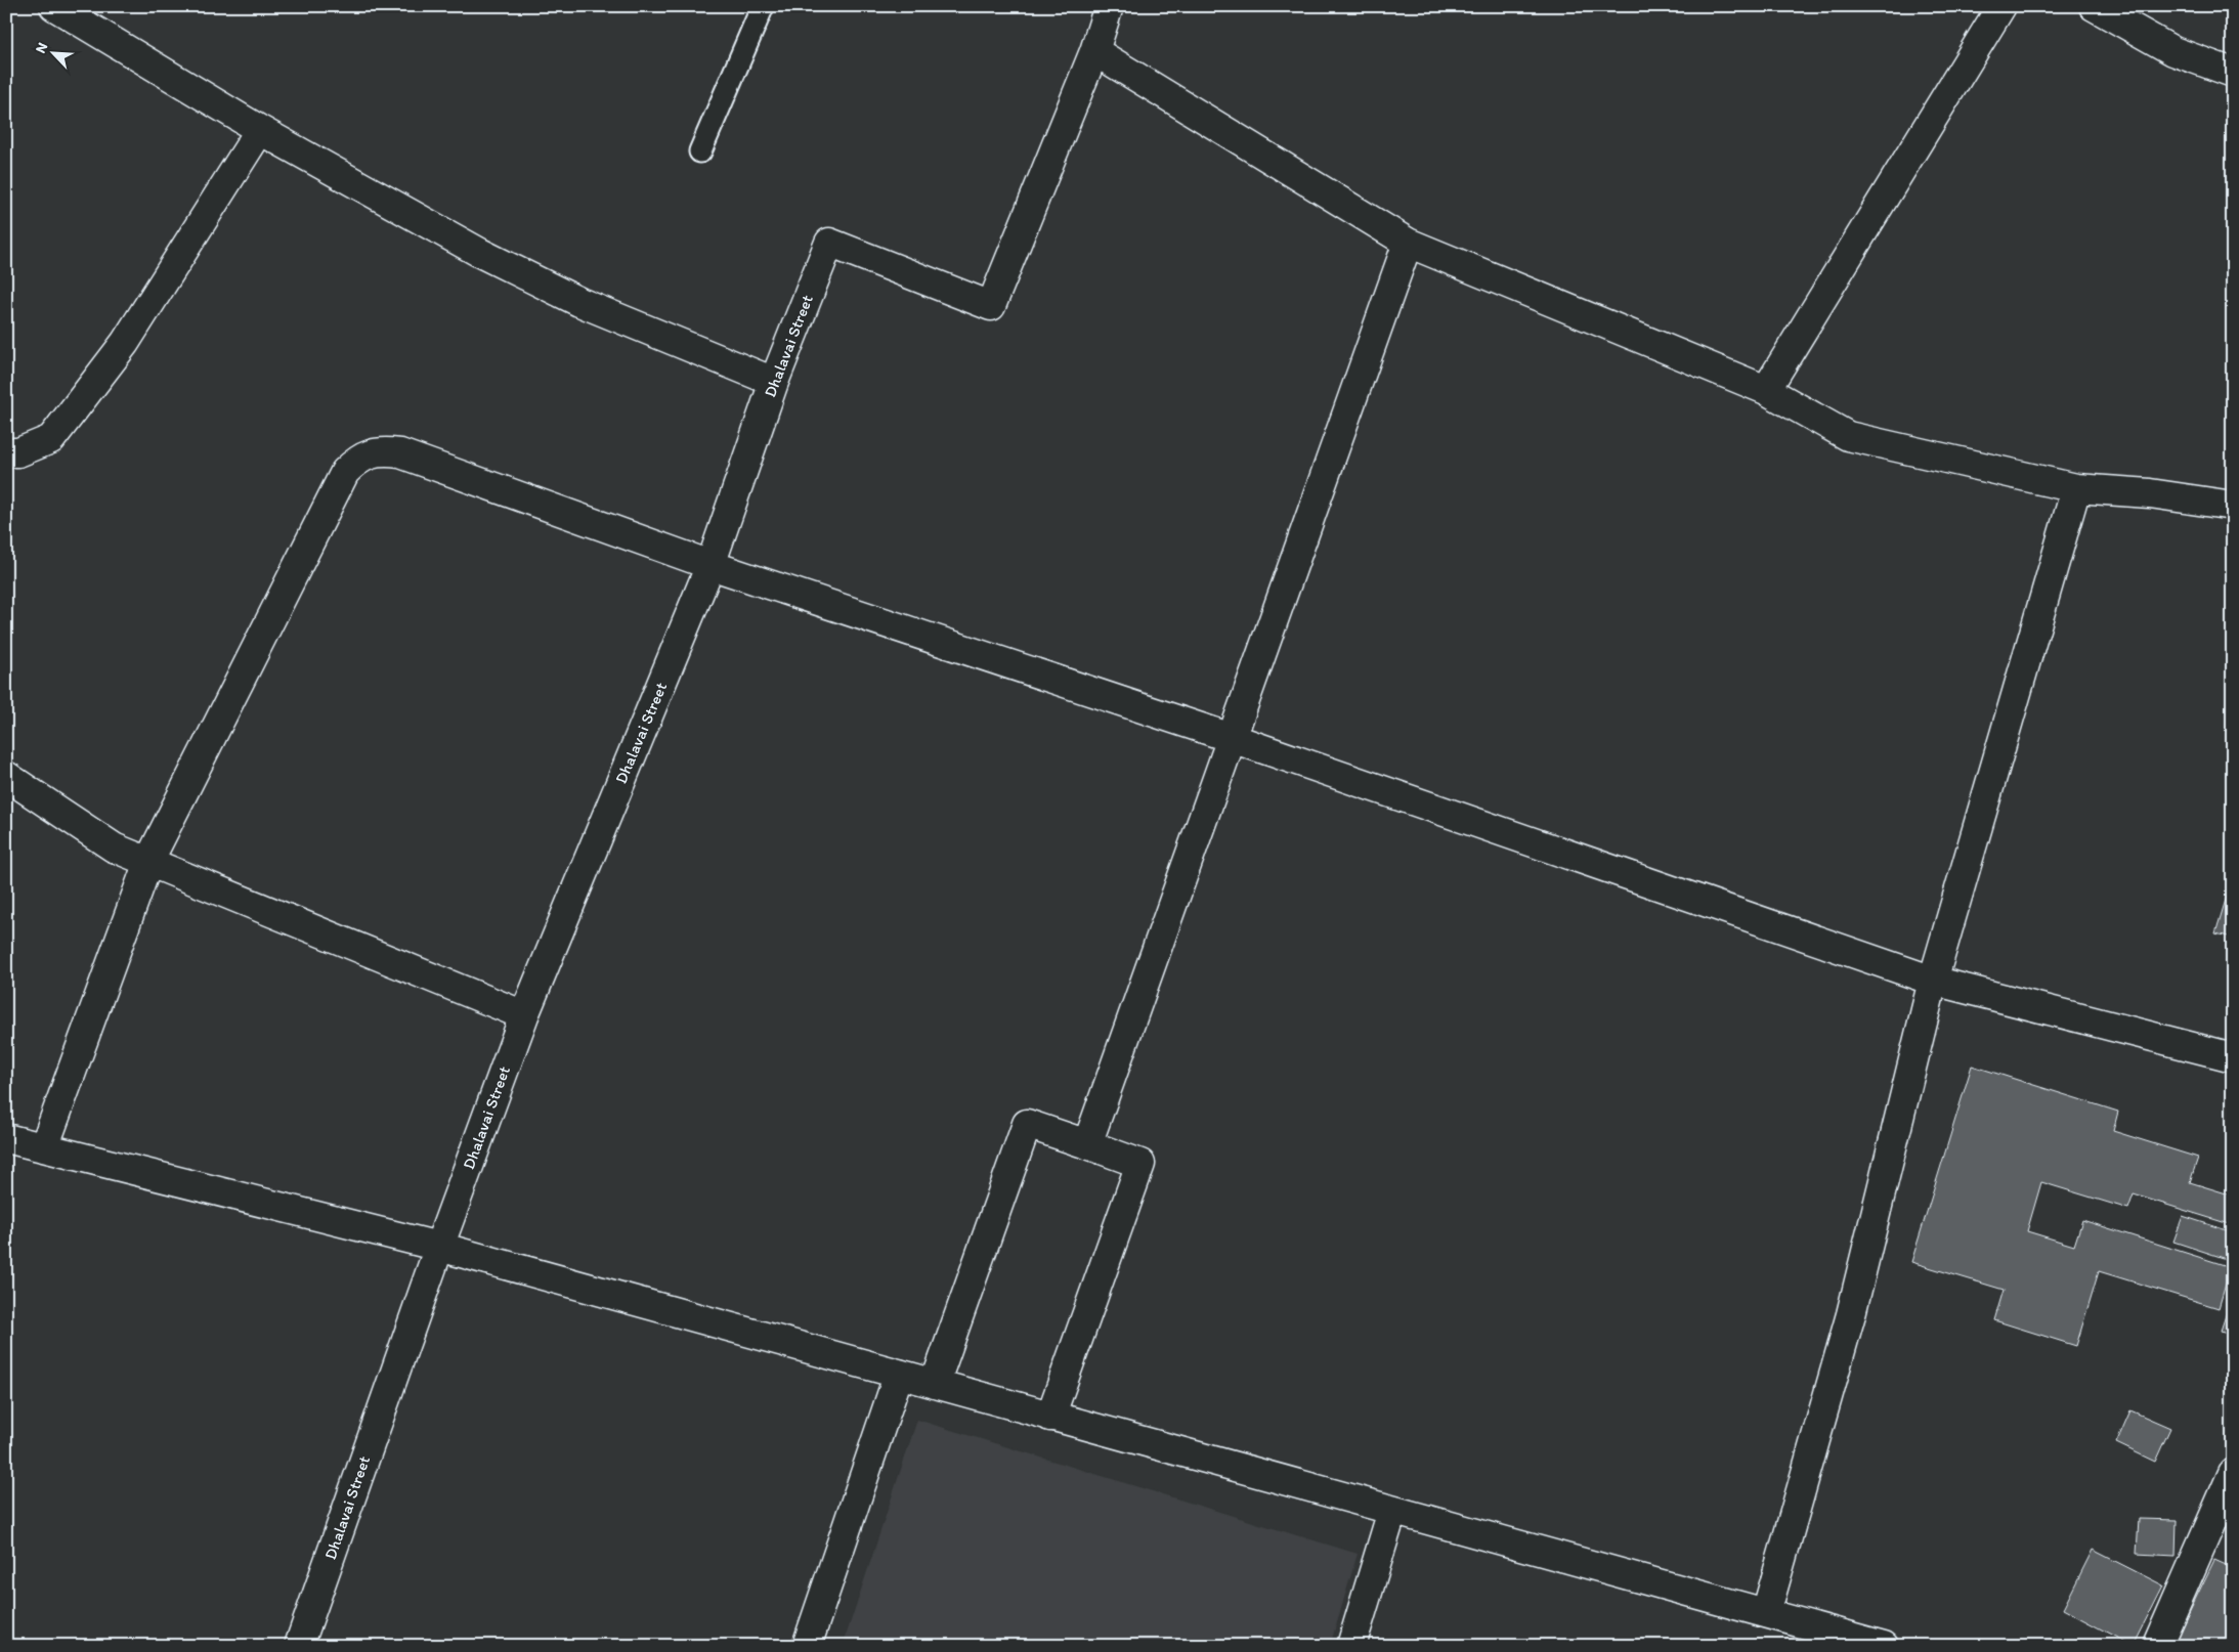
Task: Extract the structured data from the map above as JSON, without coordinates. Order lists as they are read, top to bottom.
{
  "streets": {
    "street": ["Dhalavai Street"]
  },
  "north": "top left"
}
